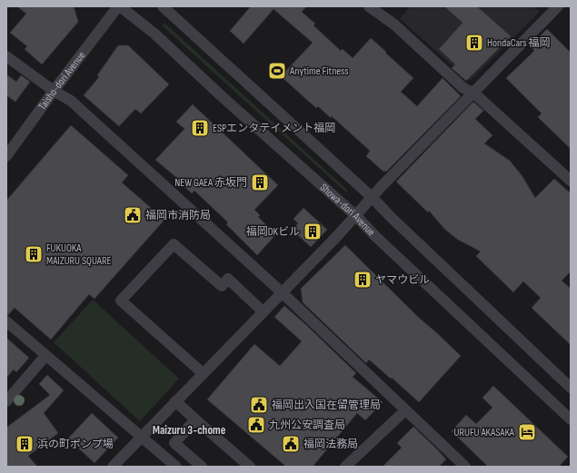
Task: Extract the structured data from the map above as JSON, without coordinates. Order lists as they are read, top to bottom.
{
  "streets": {
    "street": ["Taisho-dori Avenue", "Showa-dori Avenue"]
  },
  "crossings": [
    ["Taisho-dori Avenue", "Showa-dori Avenue"]
  ],
  "districts": ["Maizuru 3-chome"],
  "places": {
    "building": [
      "HondaCars 福岡",
      "ESPエンタテイメント福岡",
      "NEW GAEA 赤坂門",
      "福岡DKビル",
      "FUKUOKA MAIZURU SQUARE",
      "ヤマウビル",
      "浜の町ポンプ場"
    ],
    "sports": ["Anytime Fitness"],
    "public building": [
      "福岡市消防局",
      "福岡出入国在留管理局",
      "九州公安調査局",
      "福岡法務局"
    ],
    "hotel": ["URUFU AKASAKA"]
  }
}
